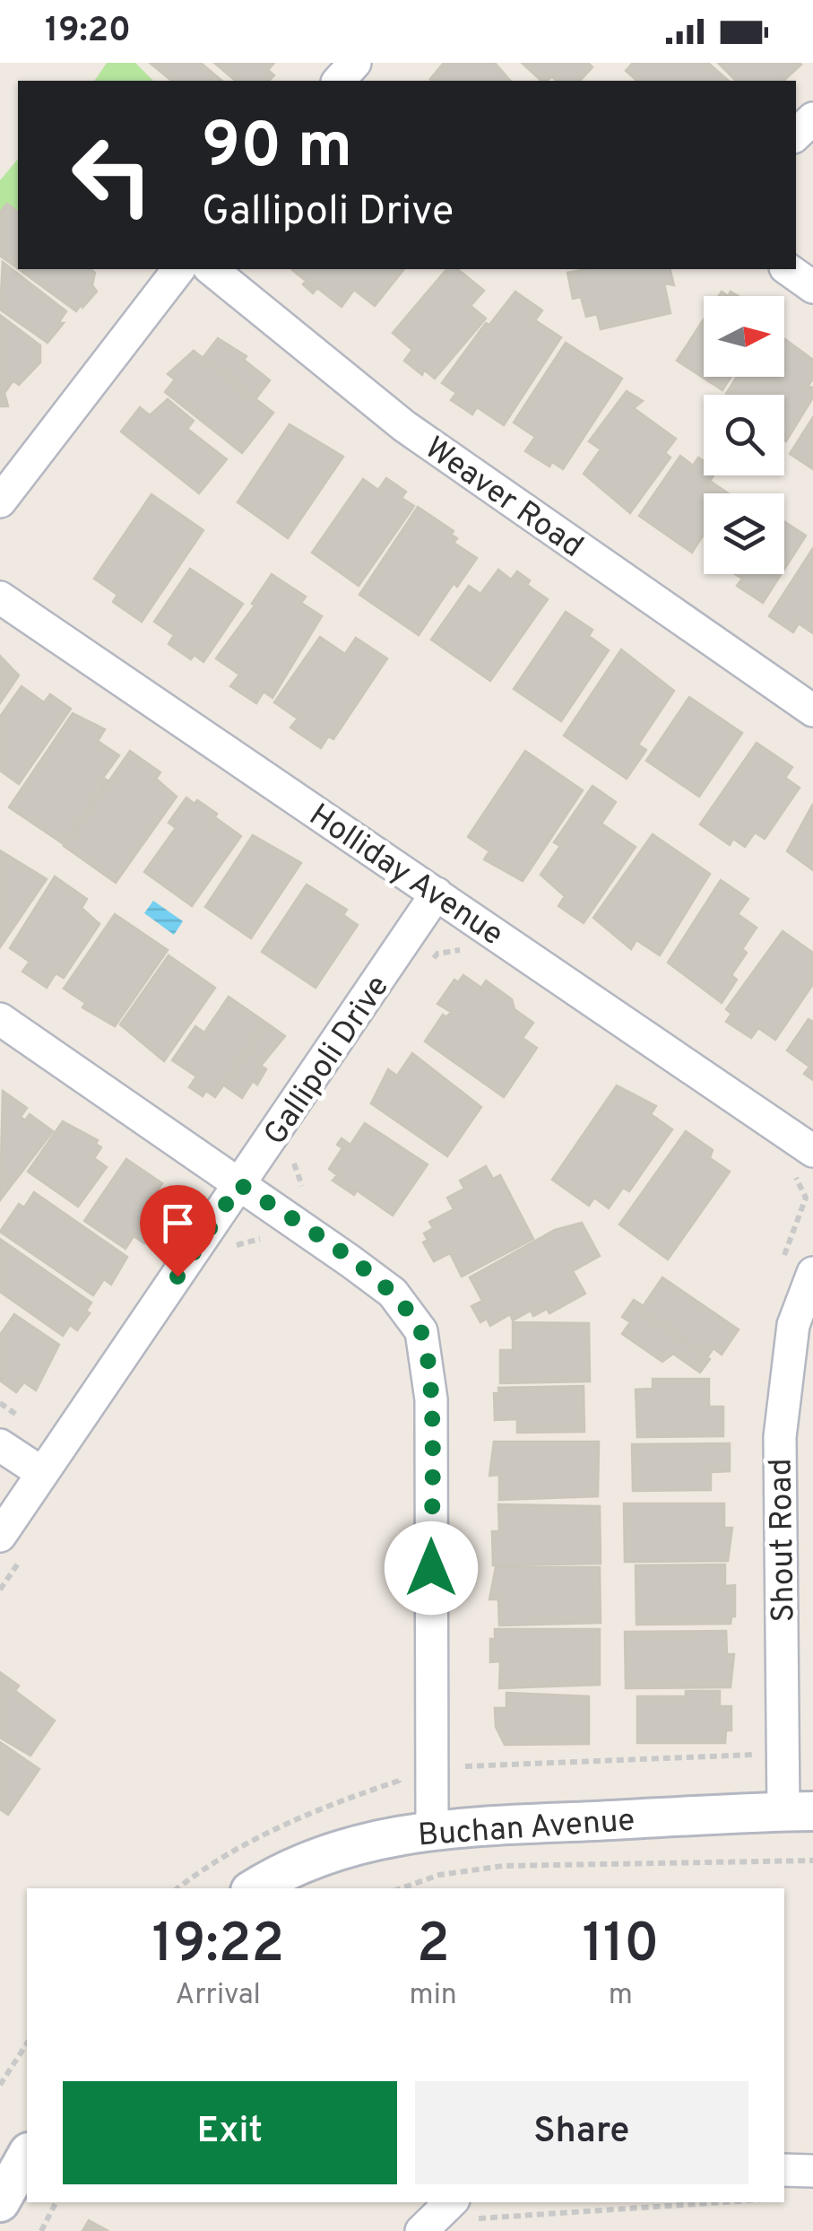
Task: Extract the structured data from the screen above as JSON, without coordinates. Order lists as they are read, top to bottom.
{
  "streets": {
    "street": [
      "Weaver Road",
      "Holliday Avenue",
      "Gallipoli Drive",
      "Shout Road",
      "Buchan Avenue"
    ]
  },
  "crossings": [
    ["Holliday Avenue", "Gallipoli Drive"],
    ["Shout Road", "Buchan Avenue"]
  ],
  "north": "right",
  "page": {
    "status": "19:20",
    "turn": ["90 m", "Gallipoli Drive"],
    "eta": [
      "19:22",
      "Arrival",
      "2",
      "min",
      "110",
      "m"
    ],
    "buttons": ["Exit", "Share"]
  }
}
